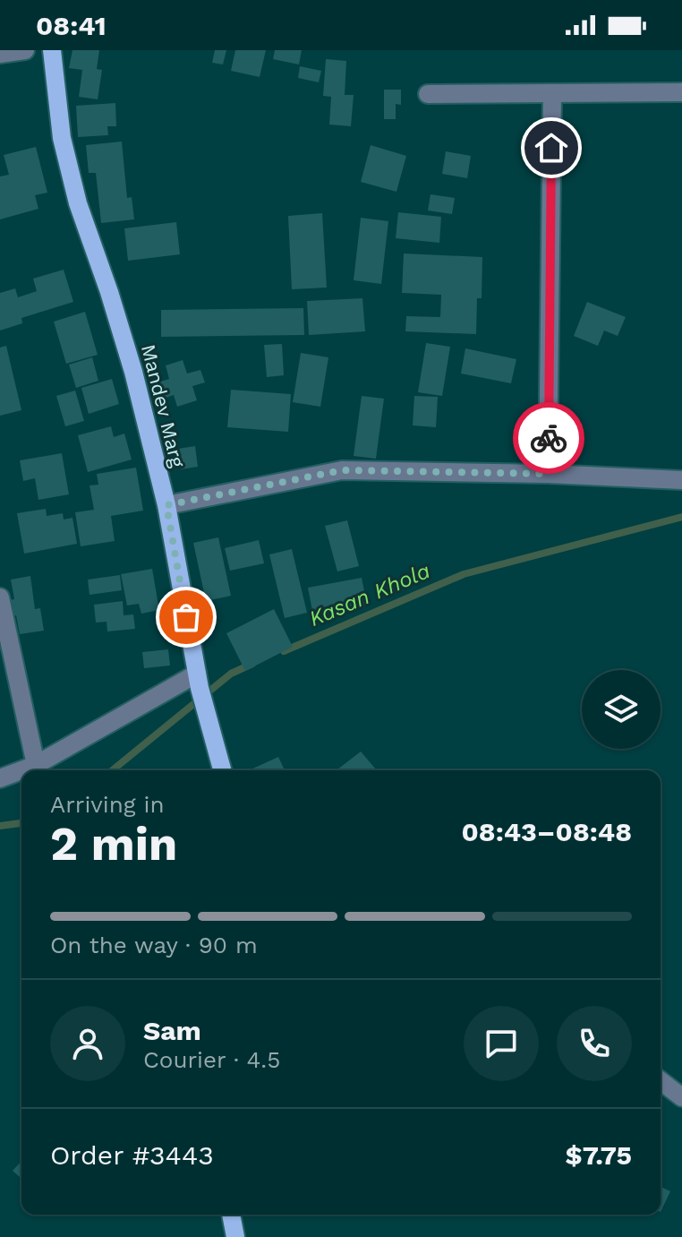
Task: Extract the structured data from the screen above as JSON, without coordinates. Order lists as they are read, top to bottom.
{
  "streets": {
    "main road": ["Mandev Marg"]
  },
  "water": ["Kasan Khola"],
  "page": {
    "status": "08:41",
    "heading": ["2 min", "Arriving in", "08:43–08:48"],
    "panel": [
      "Sam",
      "Courier · 4.5",
      "Order #3443",
      "$7.75"
    ],
    "bar": "On the way · 90 m"
  }
}
